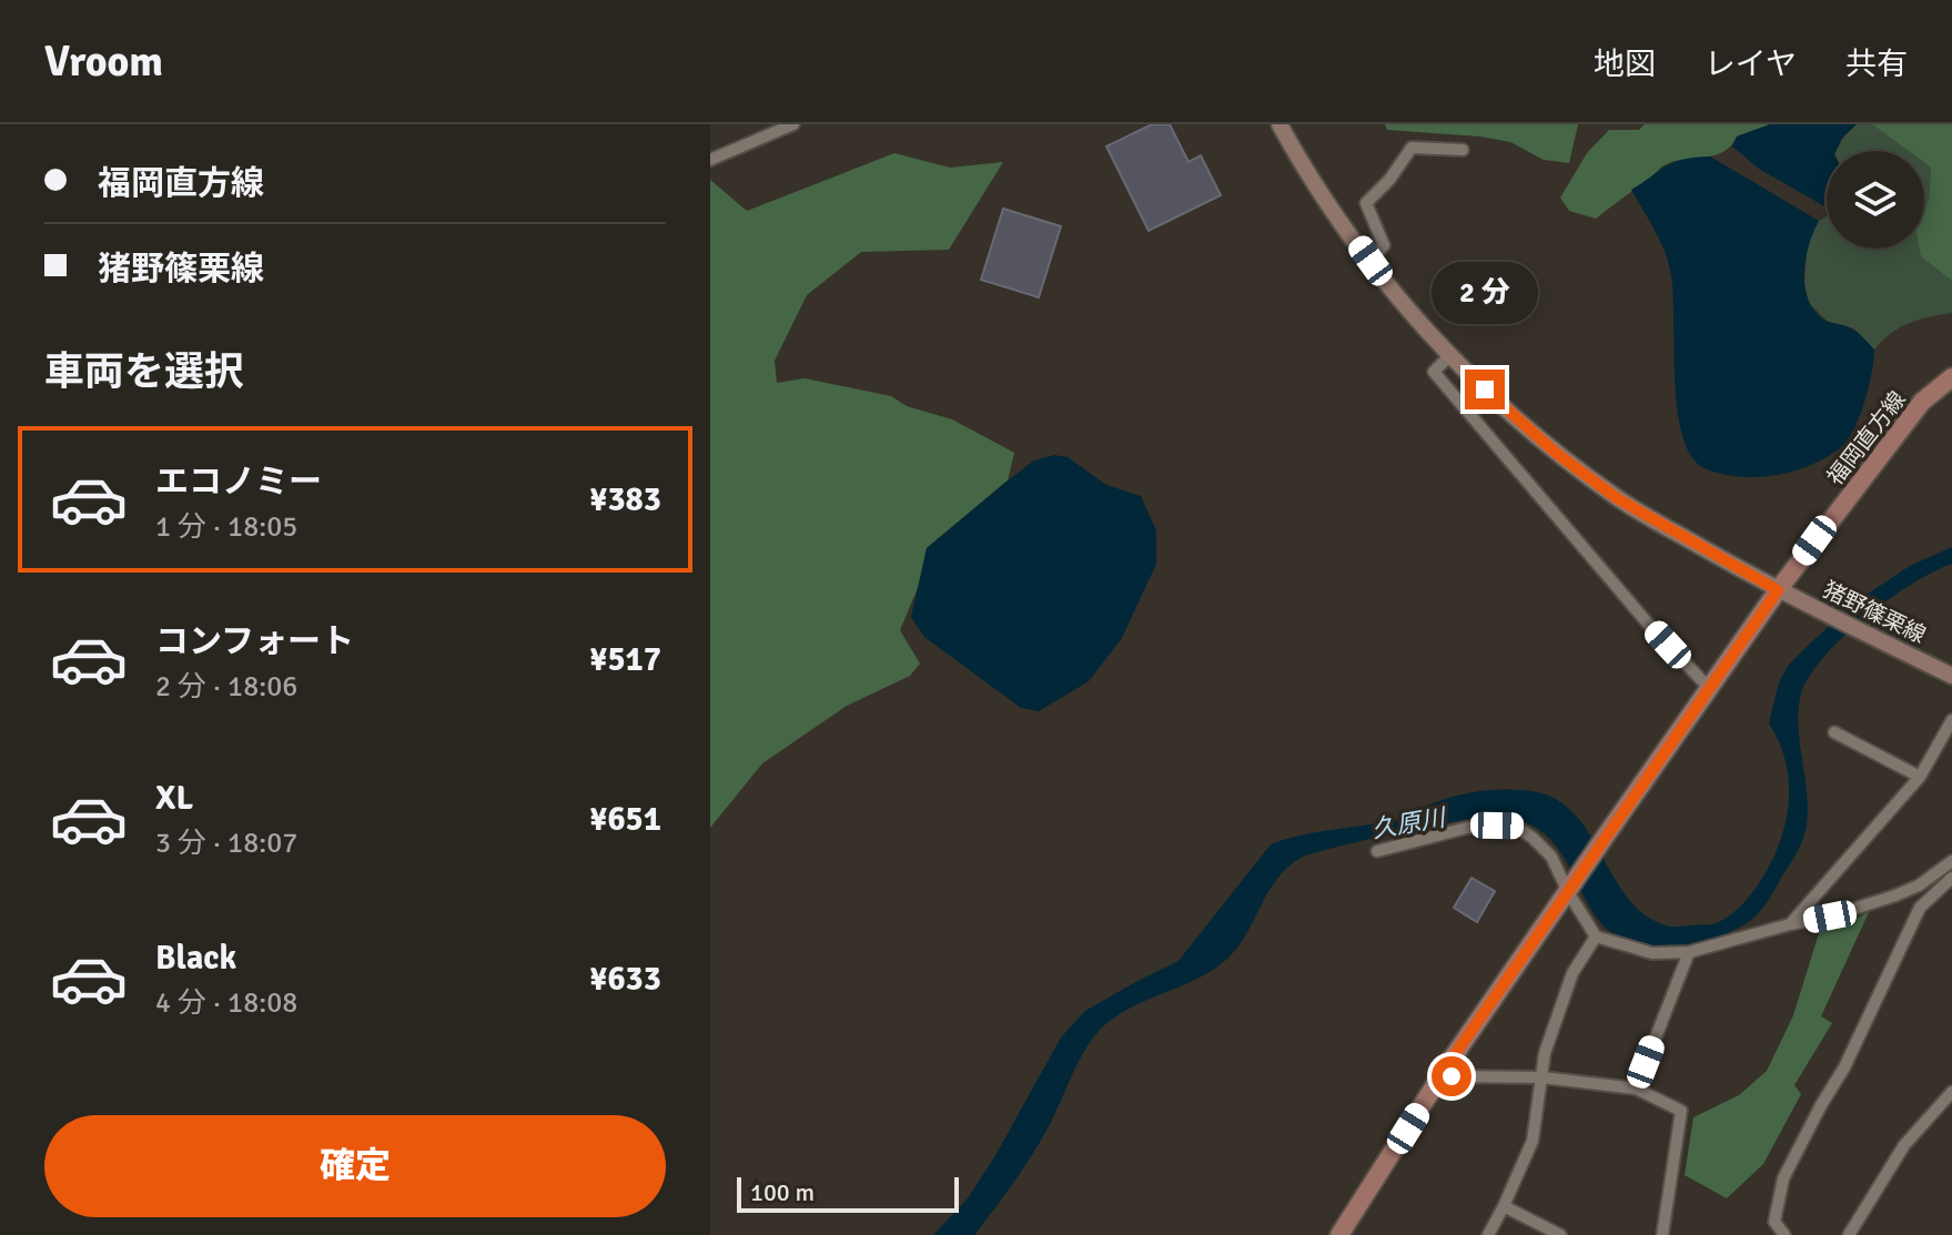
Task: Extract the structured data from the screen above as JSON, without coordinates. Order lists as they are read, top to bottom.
{
  "streets": {
    "main road": ["福岡直方線", "猪野篠栗線"]
  },
  "crossings": [
    ["福岡直方線", "猪野篠栗線"]
  ],
  "water": ["久原川"],
  "scale_bar": "100 m",
  "page": {
    "header": "Vroom",
    "nav": ["地図", "レイヤ", "共有"],
    "banner": ["福岡直方線", "猪野篠栗線"],
    "bubble": "2 分",
    "heading": "車両を選択",
    "list": [
      {
        "name": "エコノミー",
        "note": "1 分 · 18:05",
        "value": "¥383"
      },
      {
        "name": "コンフォート",
        "note": "2 分 · 18:06",
        "value": "¥517"
      },
      {
        "name": "XL",
        "note": "3 分 · 18:07",
        "value": "¥651"
      },
      {
        "name": "Black",
        "note": "4 分 · 18:08",
        "value": "¥633"
      }
    ],
    "buttons": "確定",
    "scale": "100 m"
  }
}
